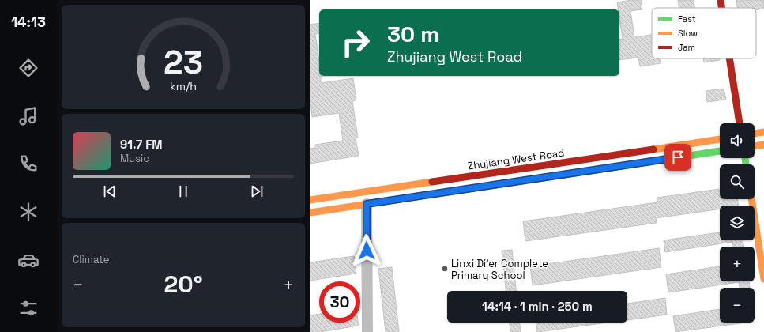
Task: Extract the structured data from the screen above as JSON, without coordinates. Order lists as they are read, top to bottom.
{
  "streets": {
    "main road": ["Zhujiang West Road"]
  },
  "places": ["Linxi Di'er Complete Primary School"],
  "legend": ["Fast", "Slow", "Jam"],
  "page": {
    "tabs": "14:13",
    "turn": ["30 m", "Zhujiang West Road"],
    "map_buttons": ["+", "−"],
    "song": ["91.7 FM", "Music"],
    "tile": "Climate",
    "heat": ["−", "20°", "+"],
    "limit": "30",
    "trip": "14:14 · 1 min · 250 m",
    "gauge": ["23", "km/h"]
  }
}
